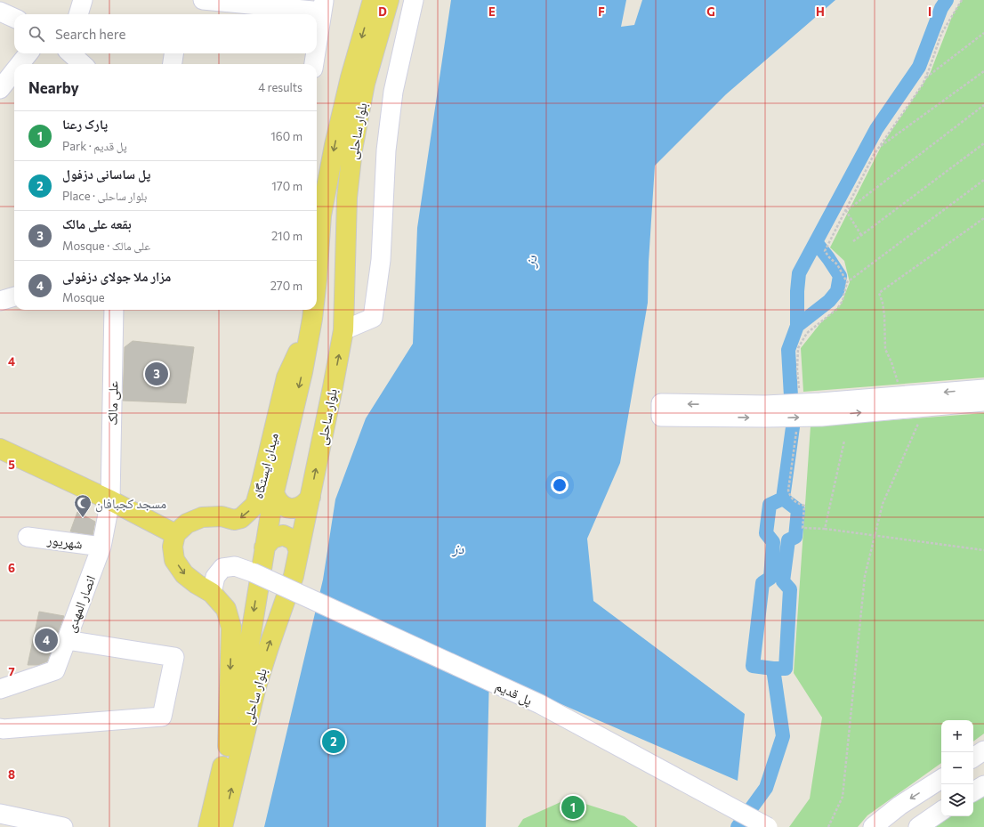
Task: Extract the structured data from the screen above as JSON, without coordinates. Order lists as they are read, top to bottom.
{
  "streets": {
    "main road": ["بلوار ساحلی", "میدان ایستگاه"],
    "street": [
      "علی مالک",
      "شهریور",
      "انصار المهدی",
      "پل قدیم"
    ]
  },
  "crossings": [
    ["بلوار ساحلی", "میدان ایستگاه"],
    ["علی مالک", "انصار المهدی"],
    ["شهریور", "انصار المهدی"]
  ],
  "one_way": ["میدان ایستگاه"],
  "water": ["دز"],
  "places": {
    "mosque": ["مسجد کجبافان"]
  },
  "page": {
    "search": "Search here",
    "heading": ["Nearby", "4 results"],
    "list": [
      {
        "mark": "1",
        "name": "پارک رعنا",
        "note": "Park · پل قدیم",
        "value": "160 m"
      },
      {
        "mark": "2",
        "name": "پل ساسانی دزفول",
        "note": "Place · بلوار ساحلی",
        "value": "170 m"
      },
      {
        "mark": "3",
        "name": "بقعه علی مالک",
        "note": "Mosque · علی مالک",
        "value": "210 m"
      },
      {
        "mark": "4",
        "name": "مزار ملا جولای دزفولی",
        "note": "Mosque",
        "value": "270 m"
      }
    ],
    "pins": [
      "3",
      "4",
      "2",
      "1"
    ],
    "map_buttons": ["+", "−"]
  },
  "grid": {
    "columns": [
      "D",
      "E",
      "F",
      "G",
      "H",
      "I"
    ],
    "rows": [
      "4",
      "5",
      "6",
      "7",
      "8"
    ]
  }
}
